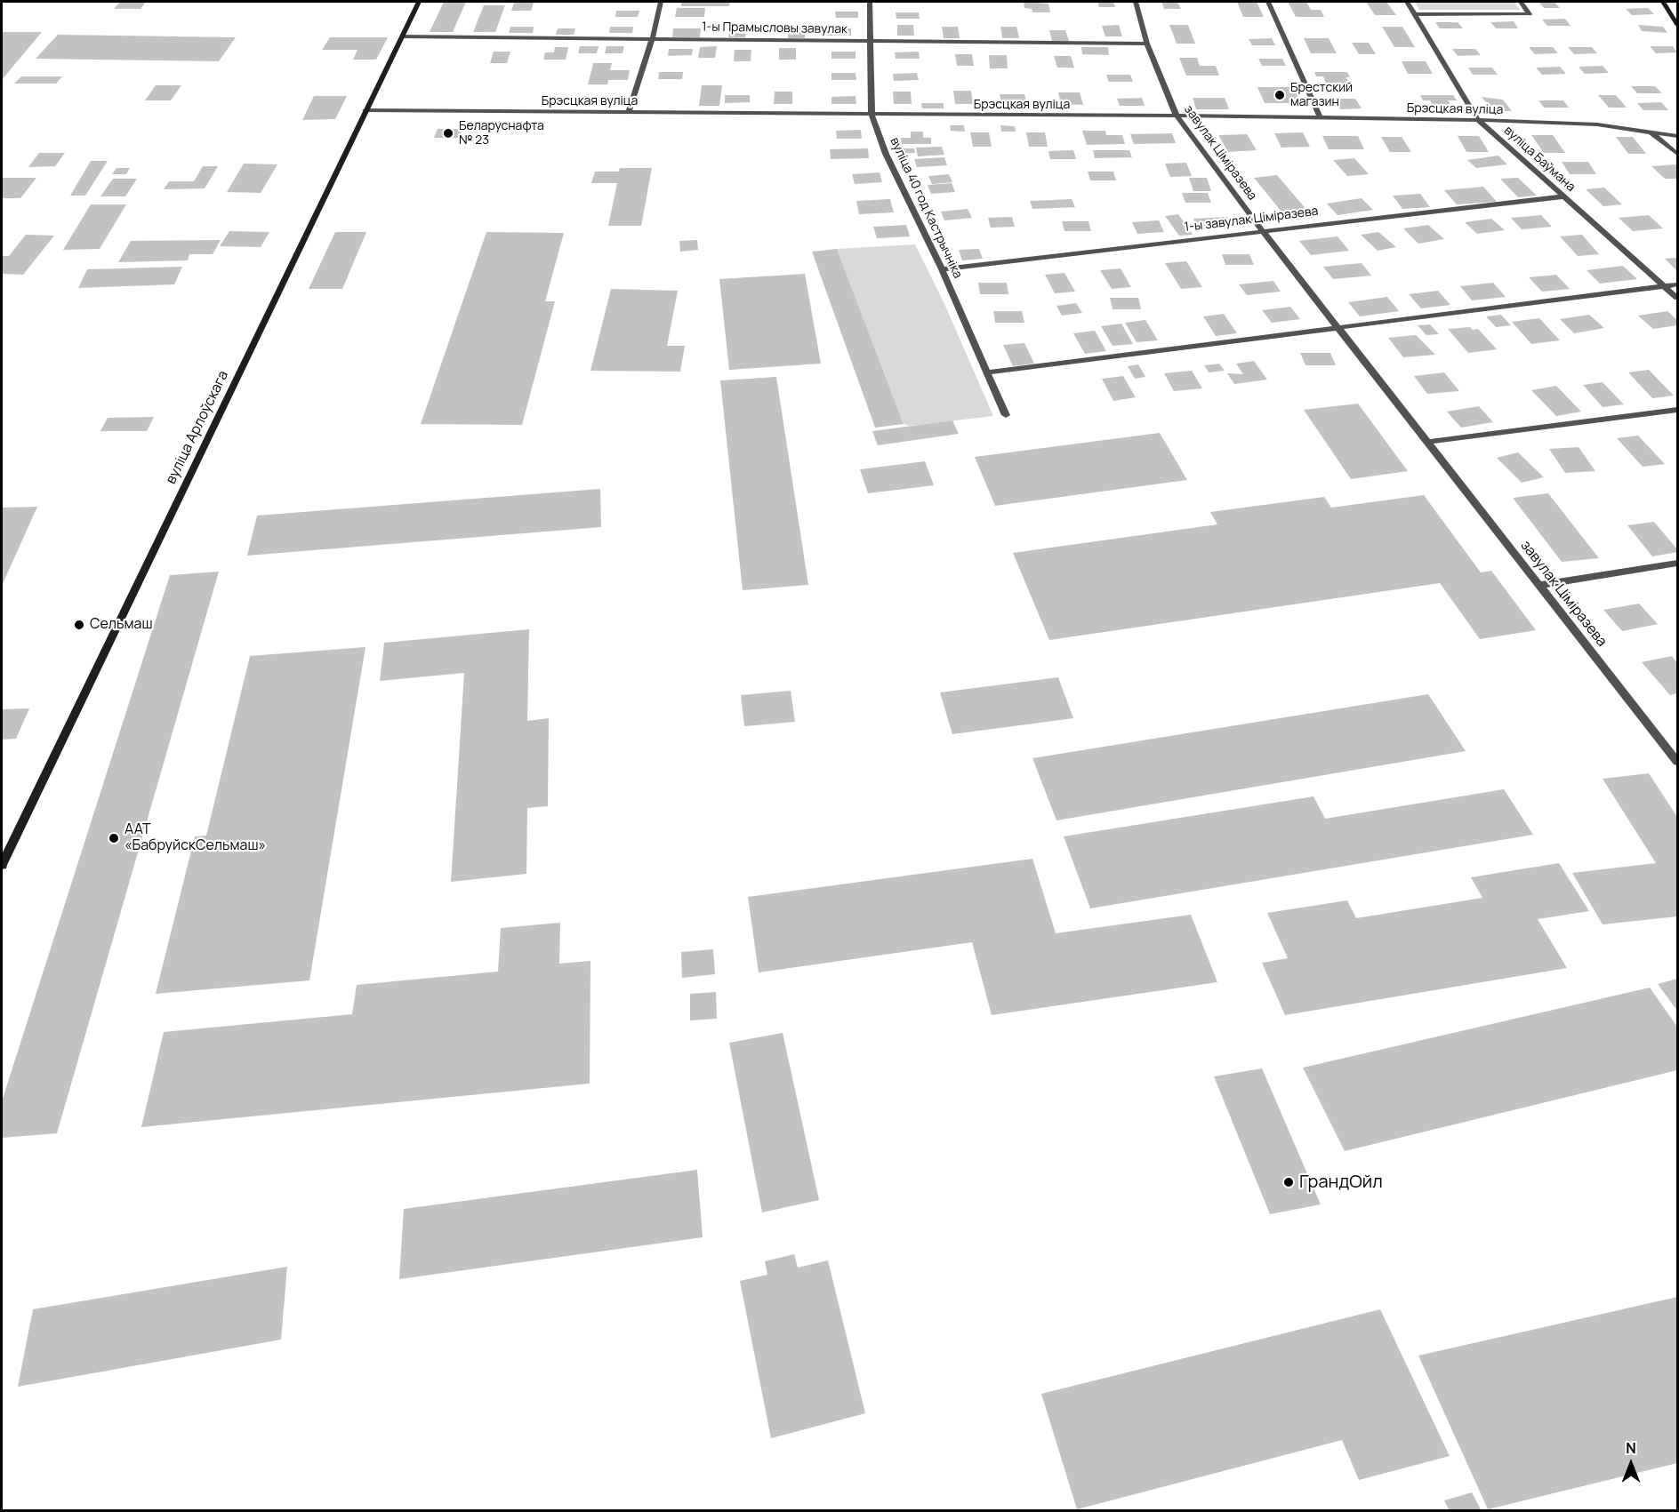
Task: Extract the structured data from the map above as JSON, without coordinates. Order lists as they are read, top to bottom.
{
  "streets": {
    "street": [
      "1-ы Прамысловы завулак",
      "Брэсцкая вуліца",
      "завулак Ціміразева",
      "вуліца Баўмана",
      "вуліца 40 год Кастрычніка",
      "1-ы завулак Ціміразева",
      "вуліца Арлоўскага"
    ]
  },
  "crossings": [
    ["1-ы Прамысловы завулак", "завулак Ціміразева"],
    ["1-ы Прамысловы завулак", "вуліца 40 год Кастрычніка"],
    ["1-ы Прамысловы завулак", "вуліца Арлоўскага"],
    ["Брэсцкая вуліца", "завулак Ціміразева"],
    ["Брэсцкая вуліца", "вуліца Баўмана"],
    ["Брэсцкая вуліца", "вуліца 40 год Кастрычніка"],
    ["Брэсцкая вуліца", "вуліца Арлоўскага"],
    ["завулак Ціміразева", "1-ы завулак Ціміразева"],
    ["вуліца Баўмана", "1-ы завулак Ціміразева"],
    ["вуліца 40 год Кастрычніка", "1-ы завулак Ціміразева"]
  ],
  "places": [
    "Брестский магазин",
    "Беларуснафта № 23",
    "Сельмаш",
    "ААТ «БабруйскСельмаш»",
    "ГрандОйл"
  ],
  "north": "top"
}
